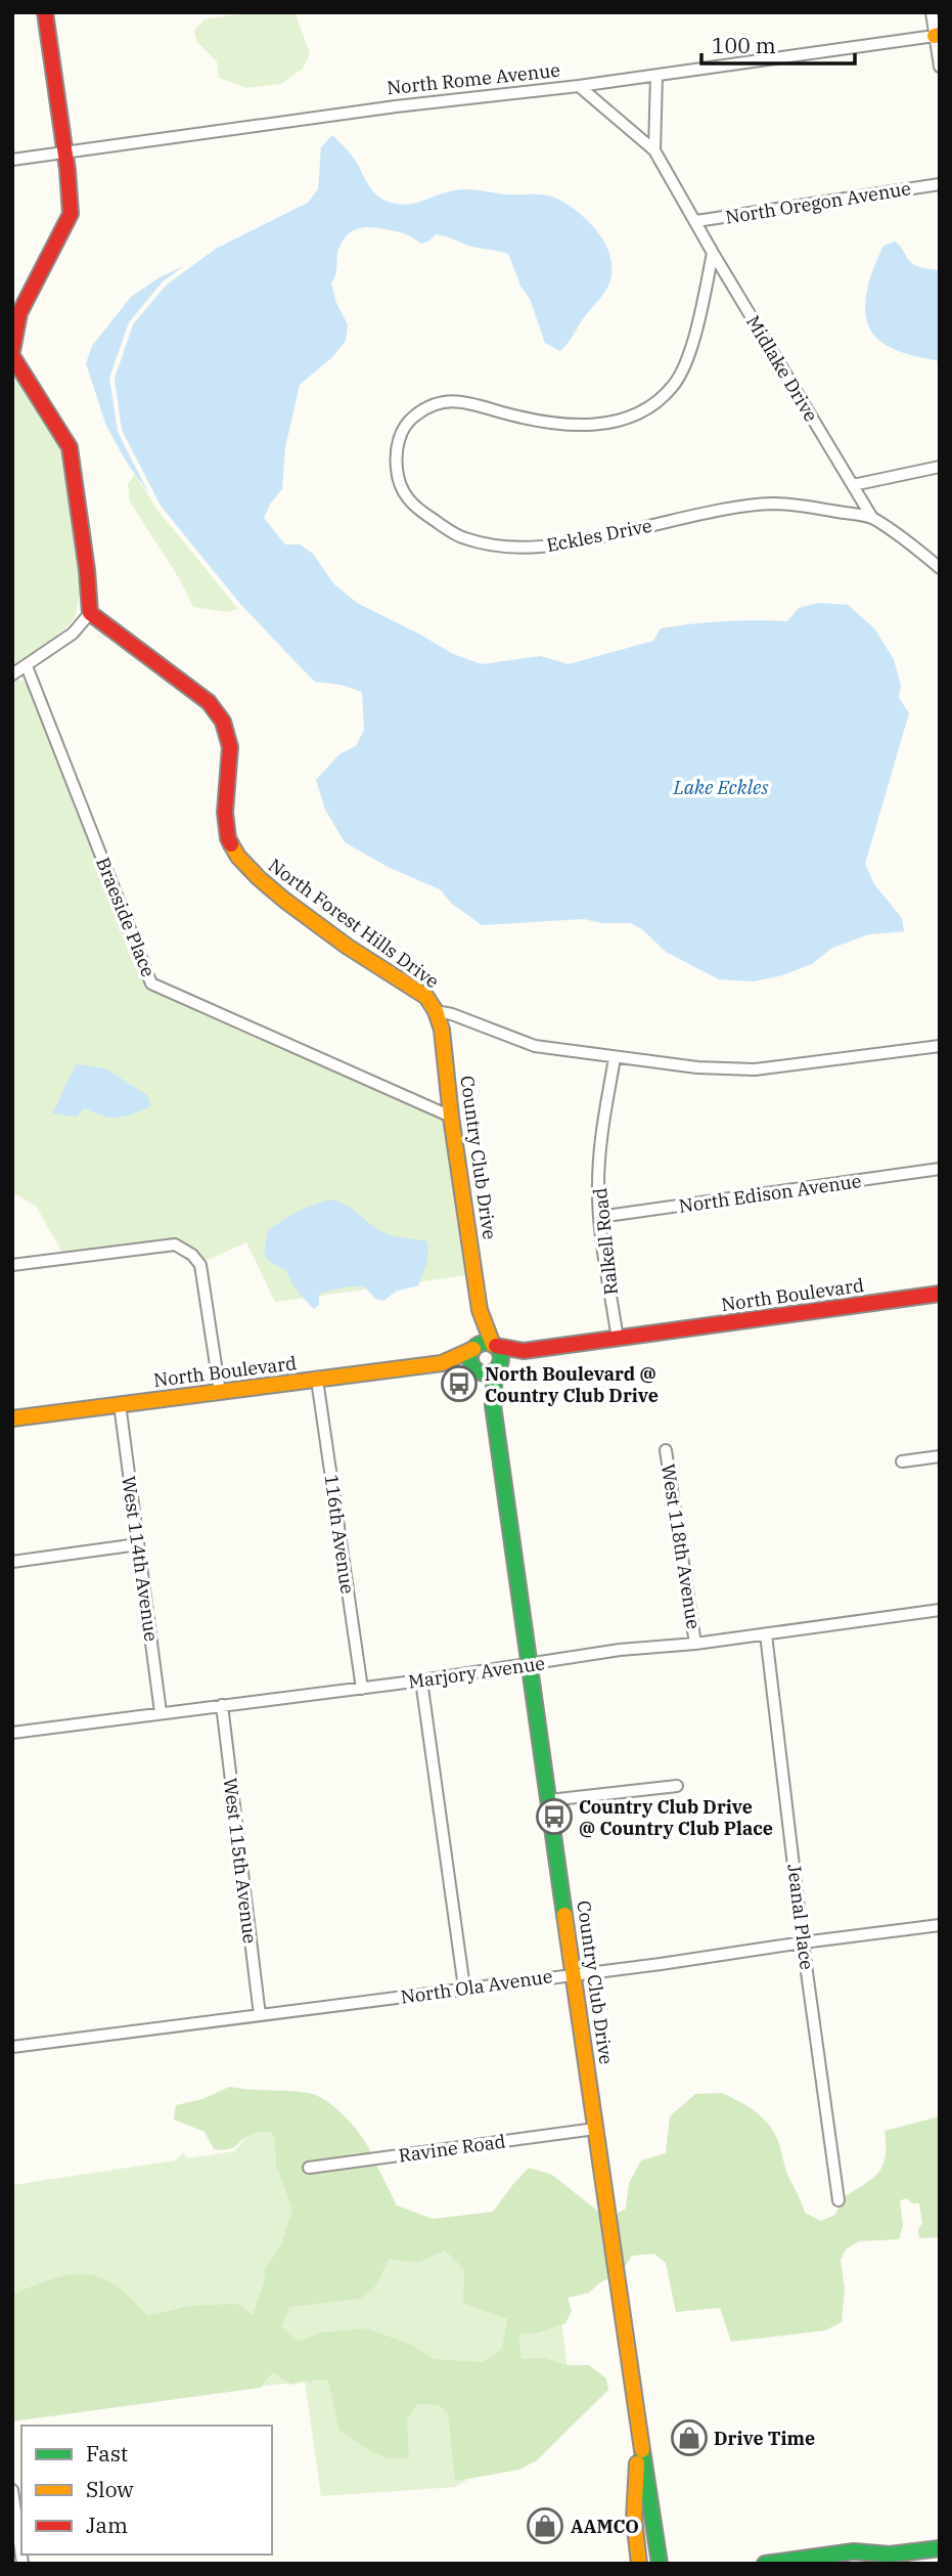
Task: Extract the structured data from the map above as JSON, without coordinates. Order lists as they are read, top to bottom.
{
  "streets": {
    "street": [
      "North Rome Avenue",
      "North Oregon Avenue",
      "Midlake Drive",
      "Eckles Drive",
      "Braeside Place",
      "North Forest Hills Drive",
      "Country Club Drive",
      "North Edison Avenue",
      "Ralkell Road",
      "North Boulevard",
      "116th Avenue",
      "West 118th Avenue",
      "West 114th Avenue",
      "Marjory Avenue",
      "West 115th Avenue",
      "Jeanal Place",
      "North Ola Avenue",
      "Ravine Road"
    ]
  },
  "crossings": [
    ["Midlake Drive", "Eckles Drive"],
    ["Braeside Place", "Country Club Drive"],
    ["North Forest Hills Drive", "Country Club Drive"],
    ["North Forest Hills Drive", "Ralkell Road"],
    ["Country Club Drive", "North Boulevard"],
    ["Country Club Drive", "Marjory Avenue"],
    ["Country Club Drive", "North Ola Avenue"],
    ["Country Club Drive", "Ravine Road"],
    ["North Edison Avenue", "Ralkell Road"],
    ["Ralkell Road", "North Boulevard"],
    ["North Boulevard", "116th Avenue"],
    ["North Boulevard", "West 114th Avenue"],
    ["116th Avenue", "Marjory Avenue"],
    ["West 118th Avenue", "Marjory Avenue"],
    ["West 114th Avenue", "Marjory Avenue"],
    ["Marjory Avenue", "West 115th Avenue"],
    ["Marjory Avenue", "Jeanal Place"],
    ["West 115th Avenue", "North Ola Avenue"],
    ["Jeanal Place", "North Ola Avenue"]
  ],
  "water": ["Lake Eckles"],
  "places": {
    "bus stop": ["North Boulevard @ Country Club Drive", "Country Club Drive @ Country Club Place"],
    "shop": ["Drive Time", "AAMCO"]
  },
  "legend": ["Fast", "Slow", "Jam"],
  "scale_bar": "100 m"
}
